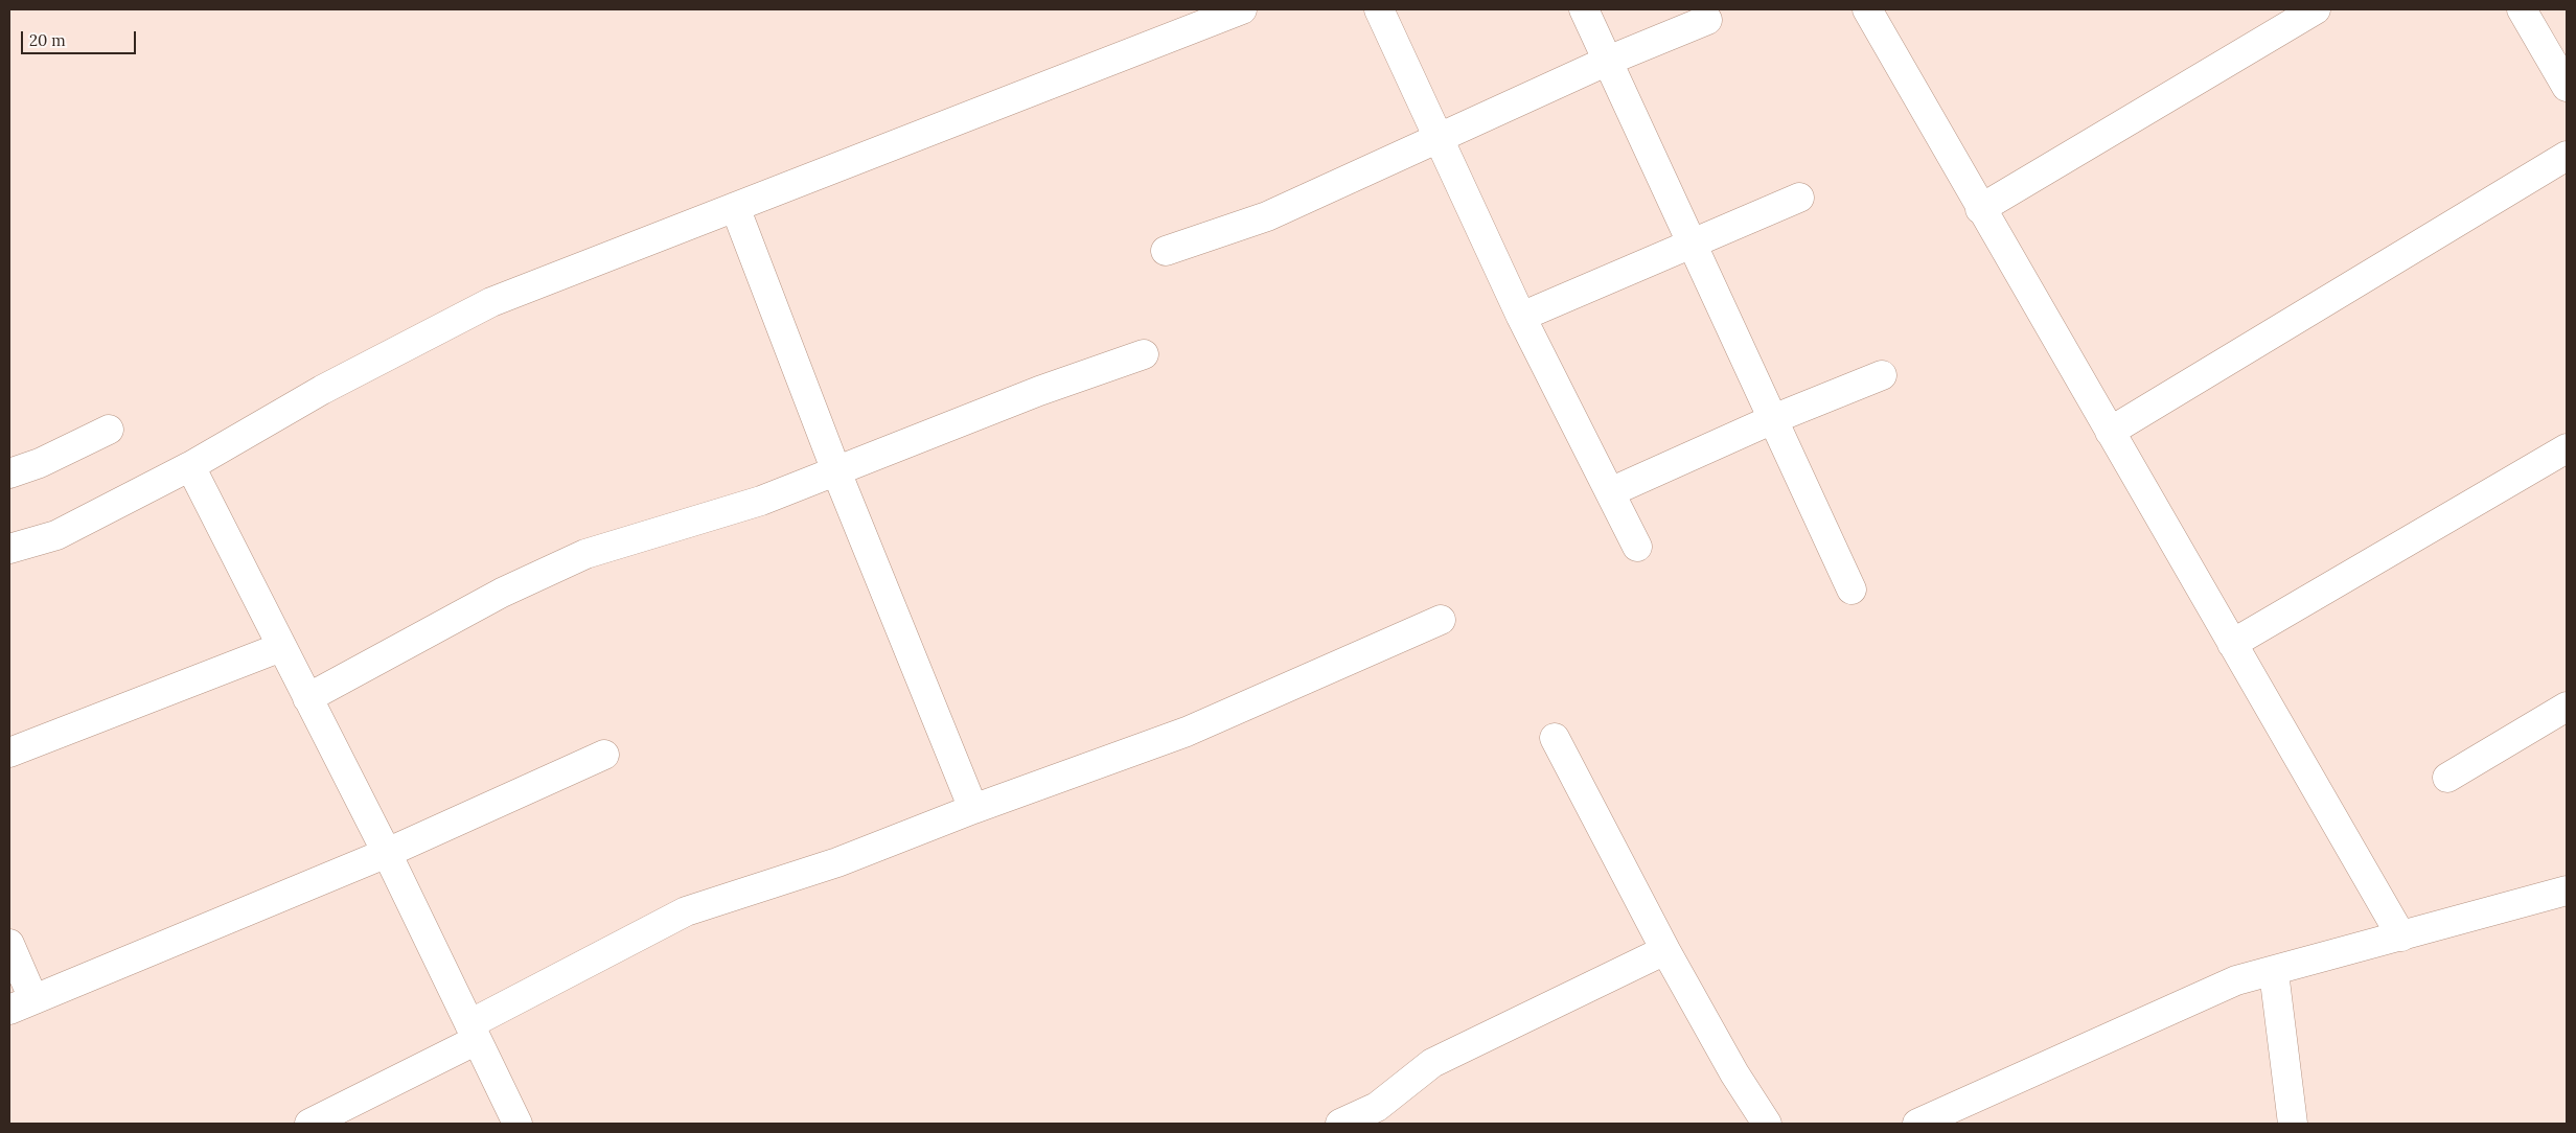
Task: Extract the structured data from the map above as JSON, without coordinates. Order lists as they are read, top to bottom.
{
  "scale_bar": "20 m"
}
